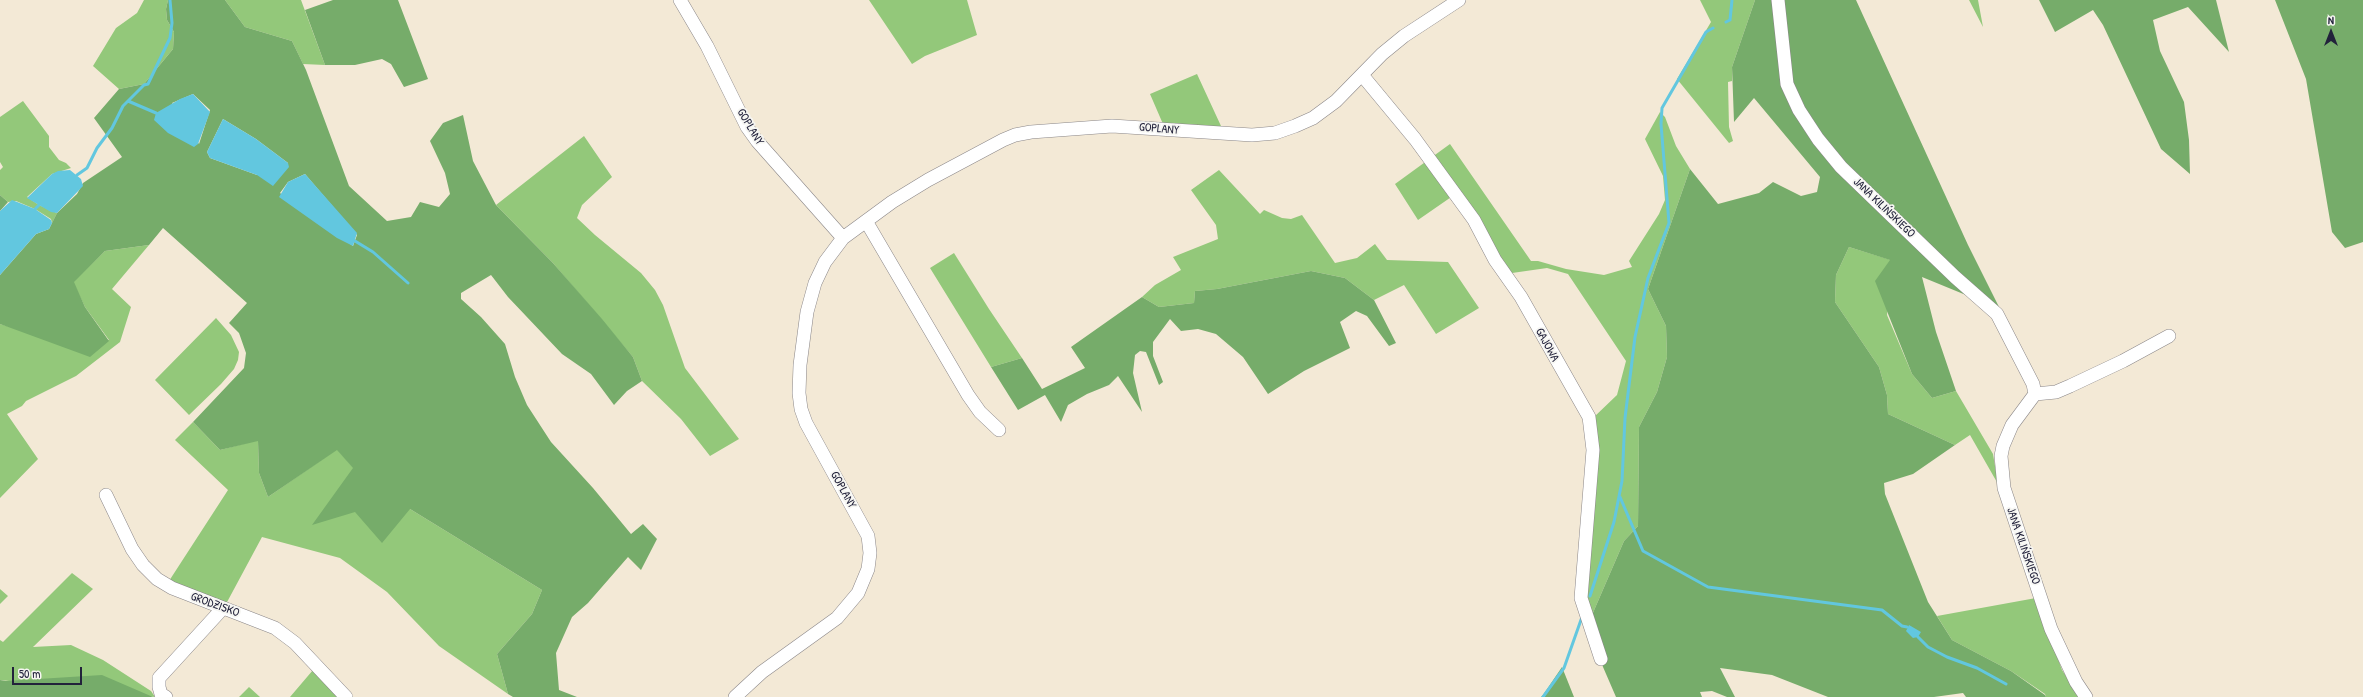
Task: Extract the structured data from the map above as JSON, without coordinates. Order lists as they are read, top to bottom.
{
  "streets": {
    "street": [
      "GOPLANY",
      "JANA KILIŃSKIEGO",
      "GAJOWA",
      "GRODZISKO"
    ]
  },
  "crossings": [
    ["GOPLANY", "GAJOWA"]
  ],
  "scale_bar": "50 m",
  "north": "top"
}
